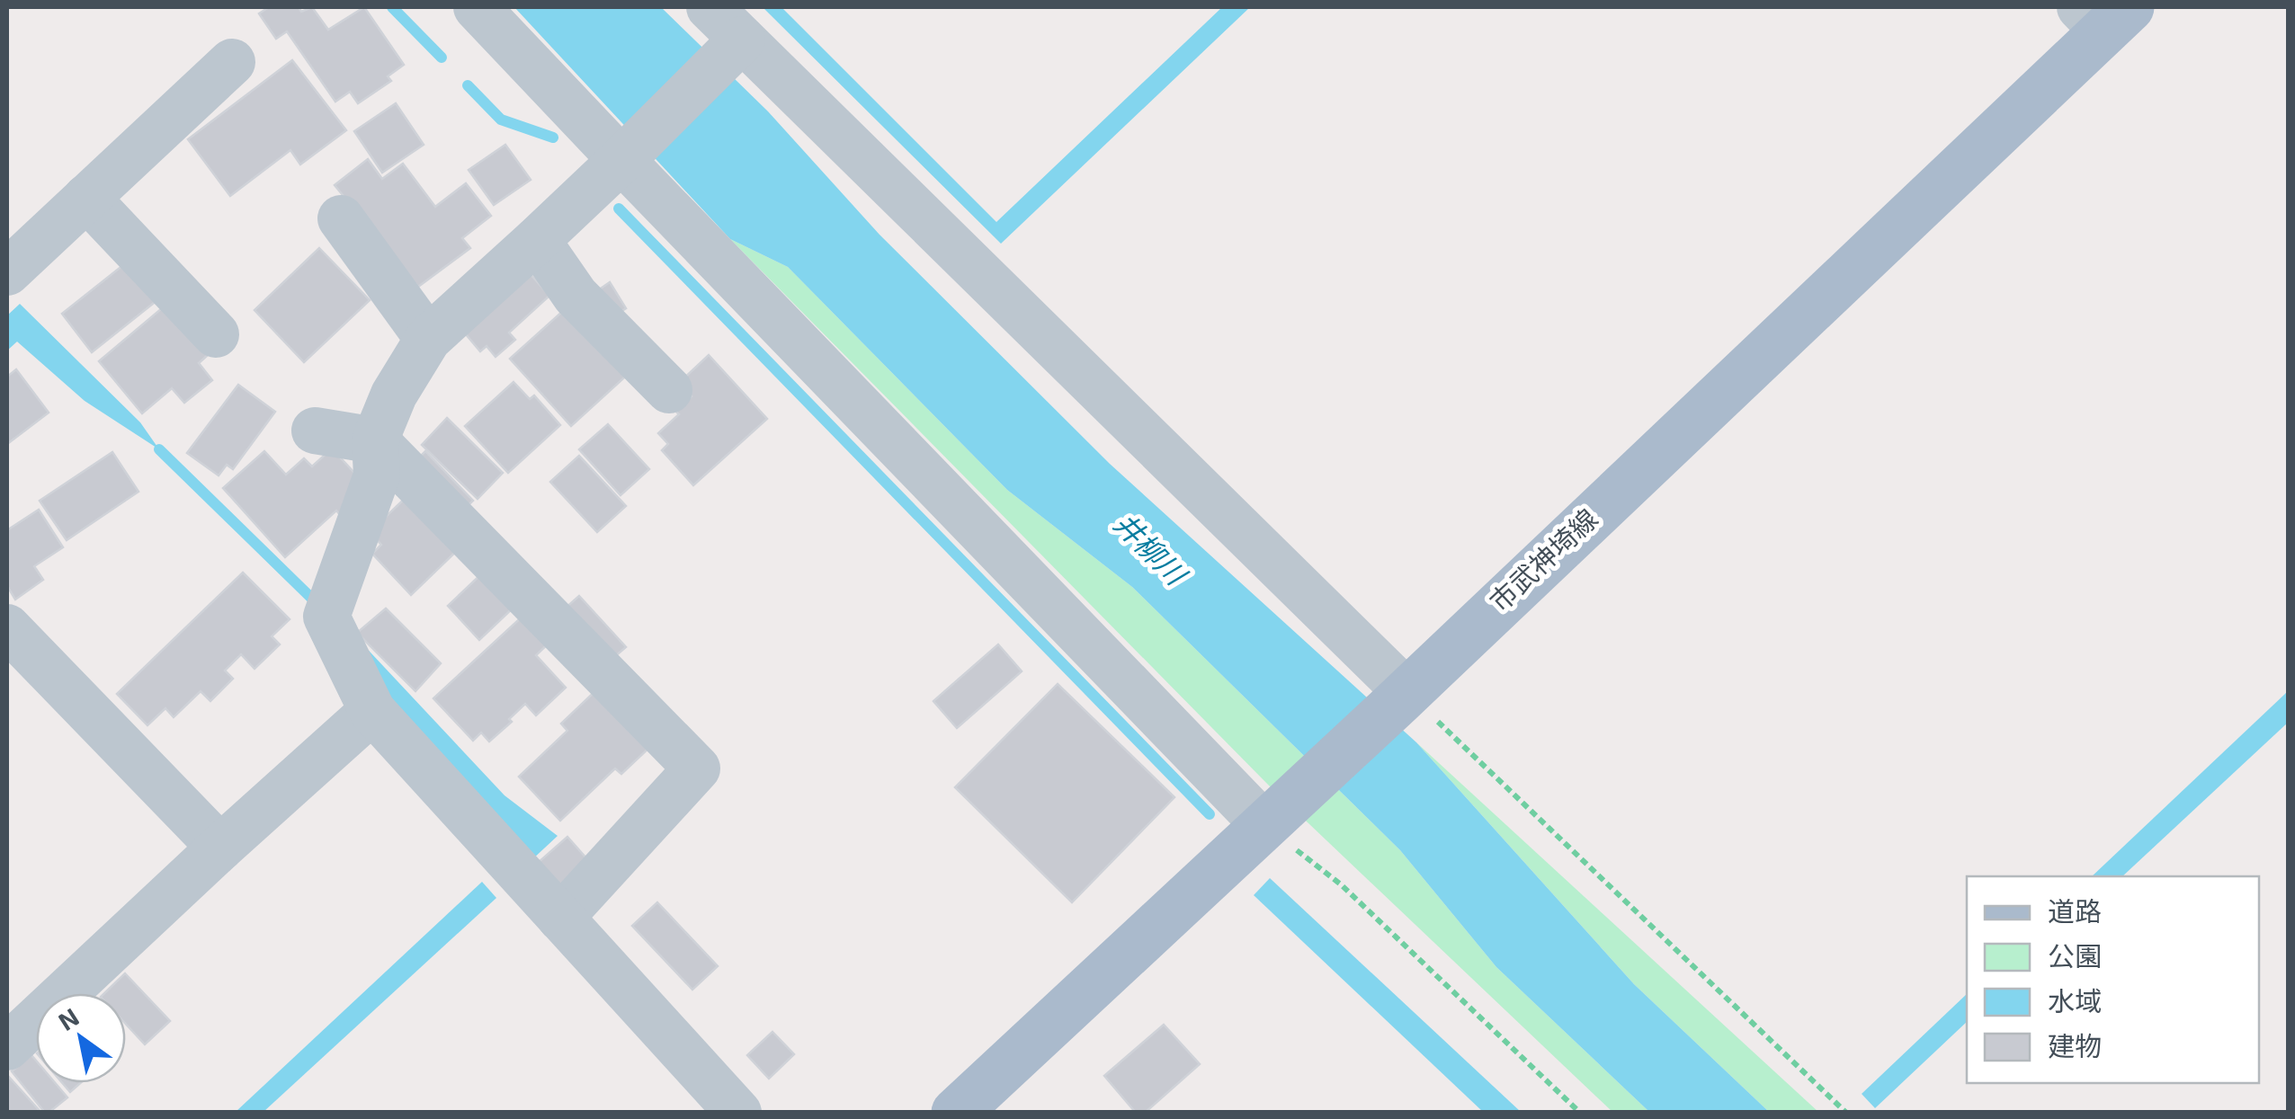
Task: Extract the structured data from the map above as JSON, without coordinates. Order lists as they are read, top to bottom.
{
  "streets": {
    "main road": ["市武神埼線"]
  },
  "water": ["井柳川"],
  "legend": [
    "道路",
    "公園",
    "水域",
    "建物"
  ],
  "north": "top left"
}
